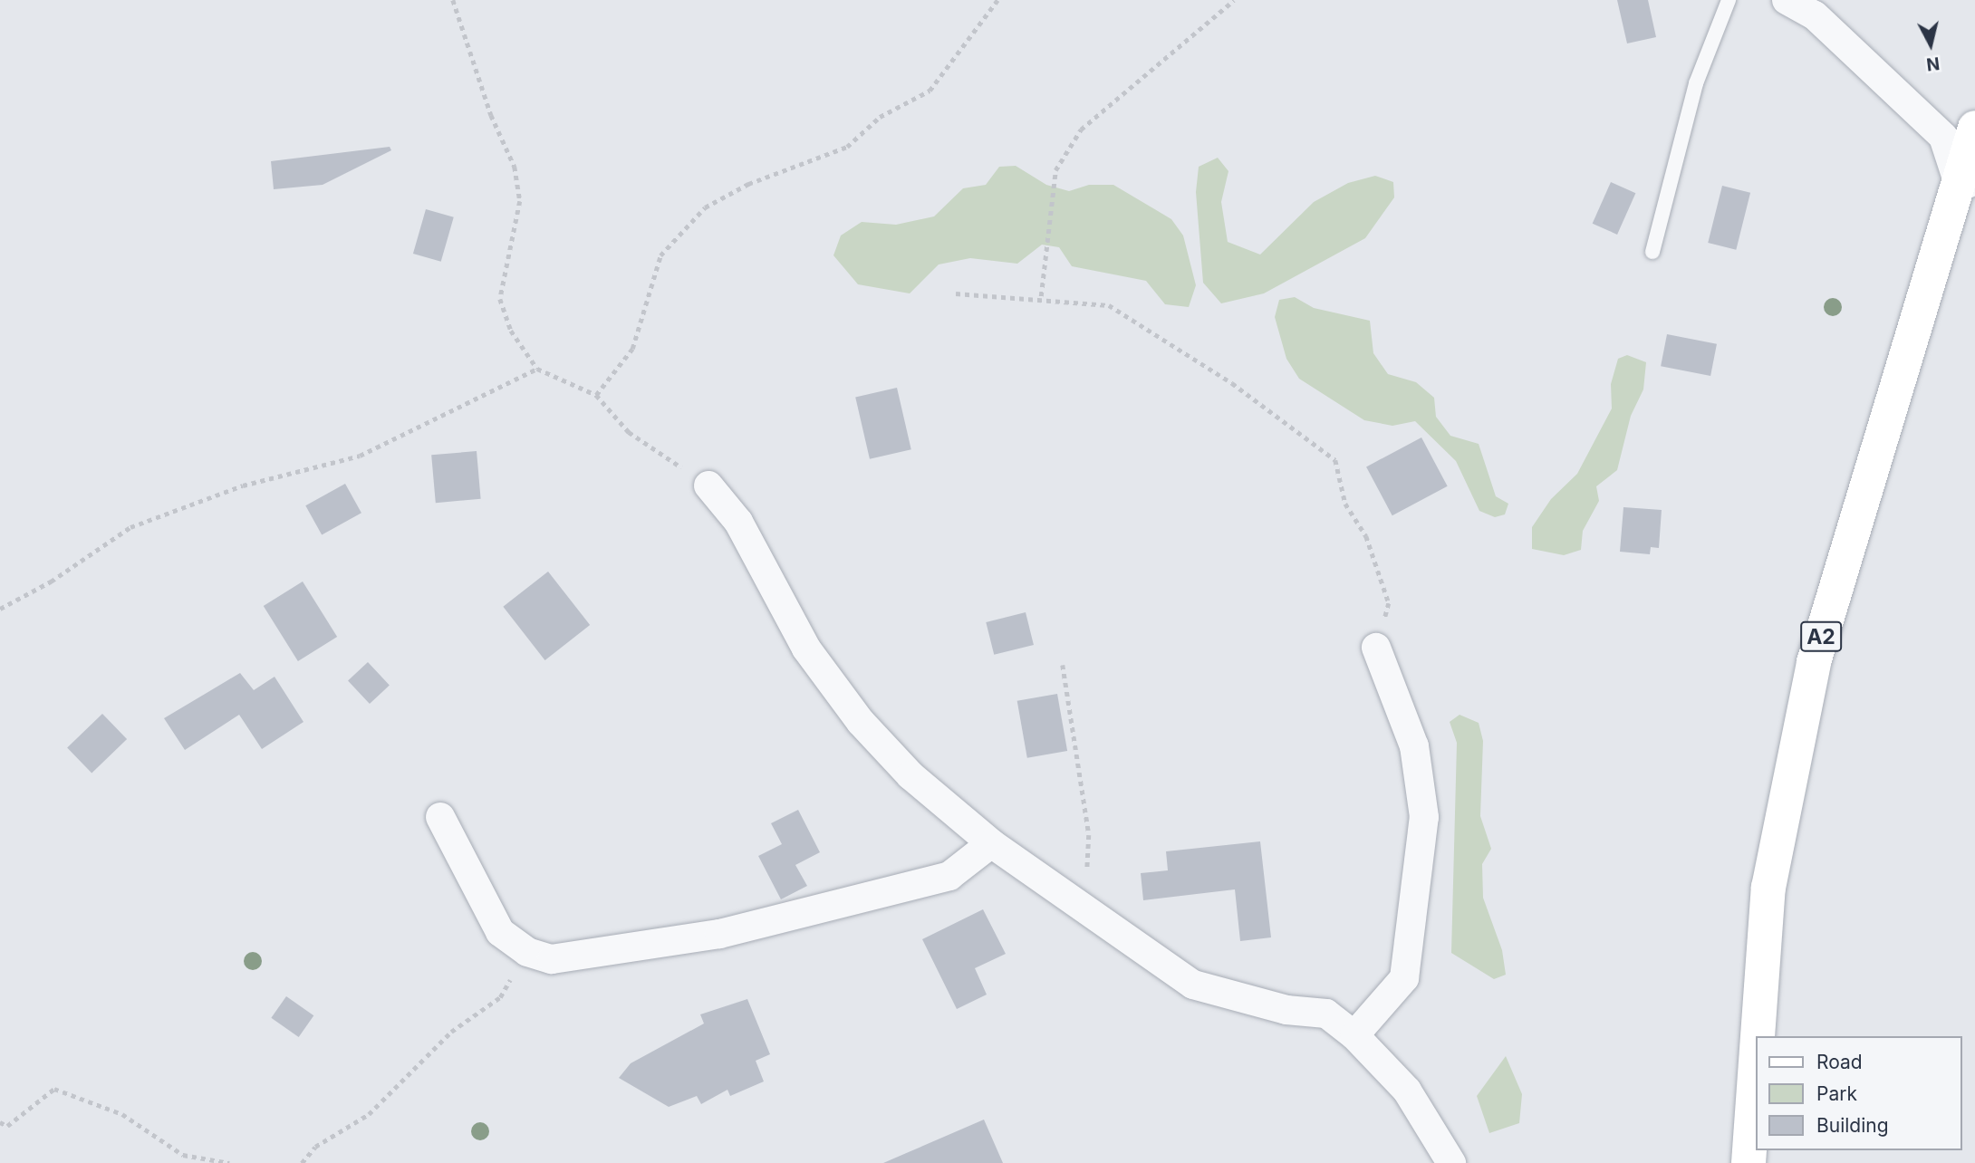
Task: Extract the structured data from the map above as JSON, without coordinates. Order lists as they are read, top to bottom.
{
  "streets": {
    "main road": ["A2"]
  },
  "legend": ["Road", "Park", "Building"],
  "north": "bottom"
}
